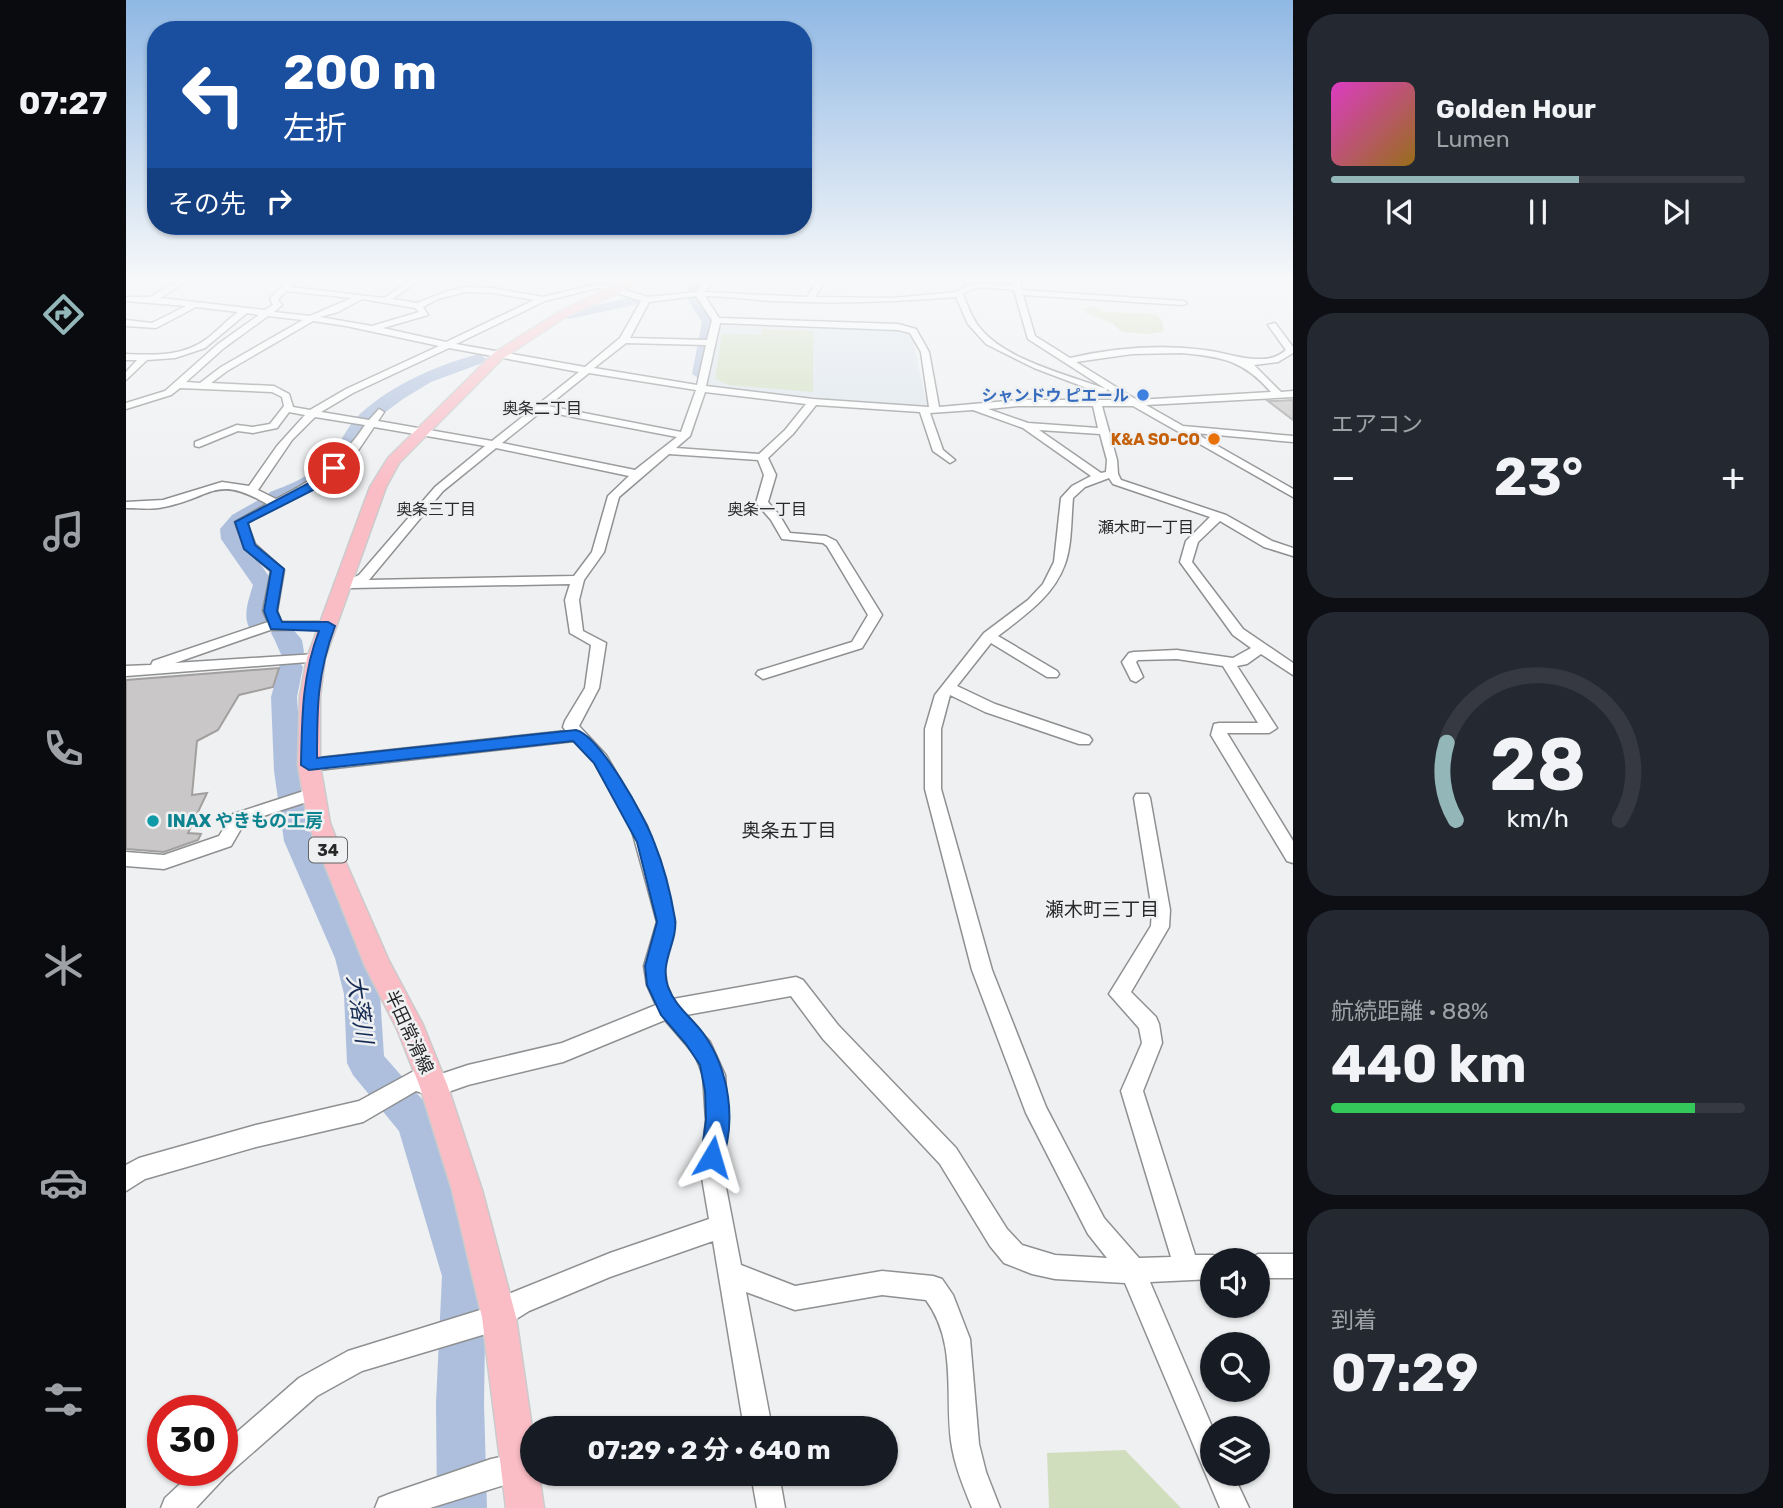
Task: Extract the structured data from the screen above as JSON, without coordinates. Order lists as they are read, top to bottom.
{
  "streets": {
    "main road": ["34", "半田常滑線"]
  },
  "districts": [
    "奥条二丁目",
    "奥条三丁目",
    "奥条一丁目",
    "瀬木町一丁目",
    "奥条五丁目",
    "瀬木町三丁目"
  ],
  "water": ["大落川"],
  "places": ["シャンドウ ピエール", "K&A SO-CO", "INAX やきもの工房"],
  "page": {
    "tabs": "07:27",
    "turn": ["200 m", "左折"],
    "song": ["Golden Hour", "Lumen"],
    "then": "その先",
    "tile": [
      "エアコン",
      ["航続距離 · 88%", "440 km"],
      ["到着", "07:29"]
    ],
    "heat": ["−", "23°", "+"],
    "limit": "30",
    "trip": "07:29 · 2 分 · 640 m",
    "gauge": ["28", "km/h"]
  }
}
